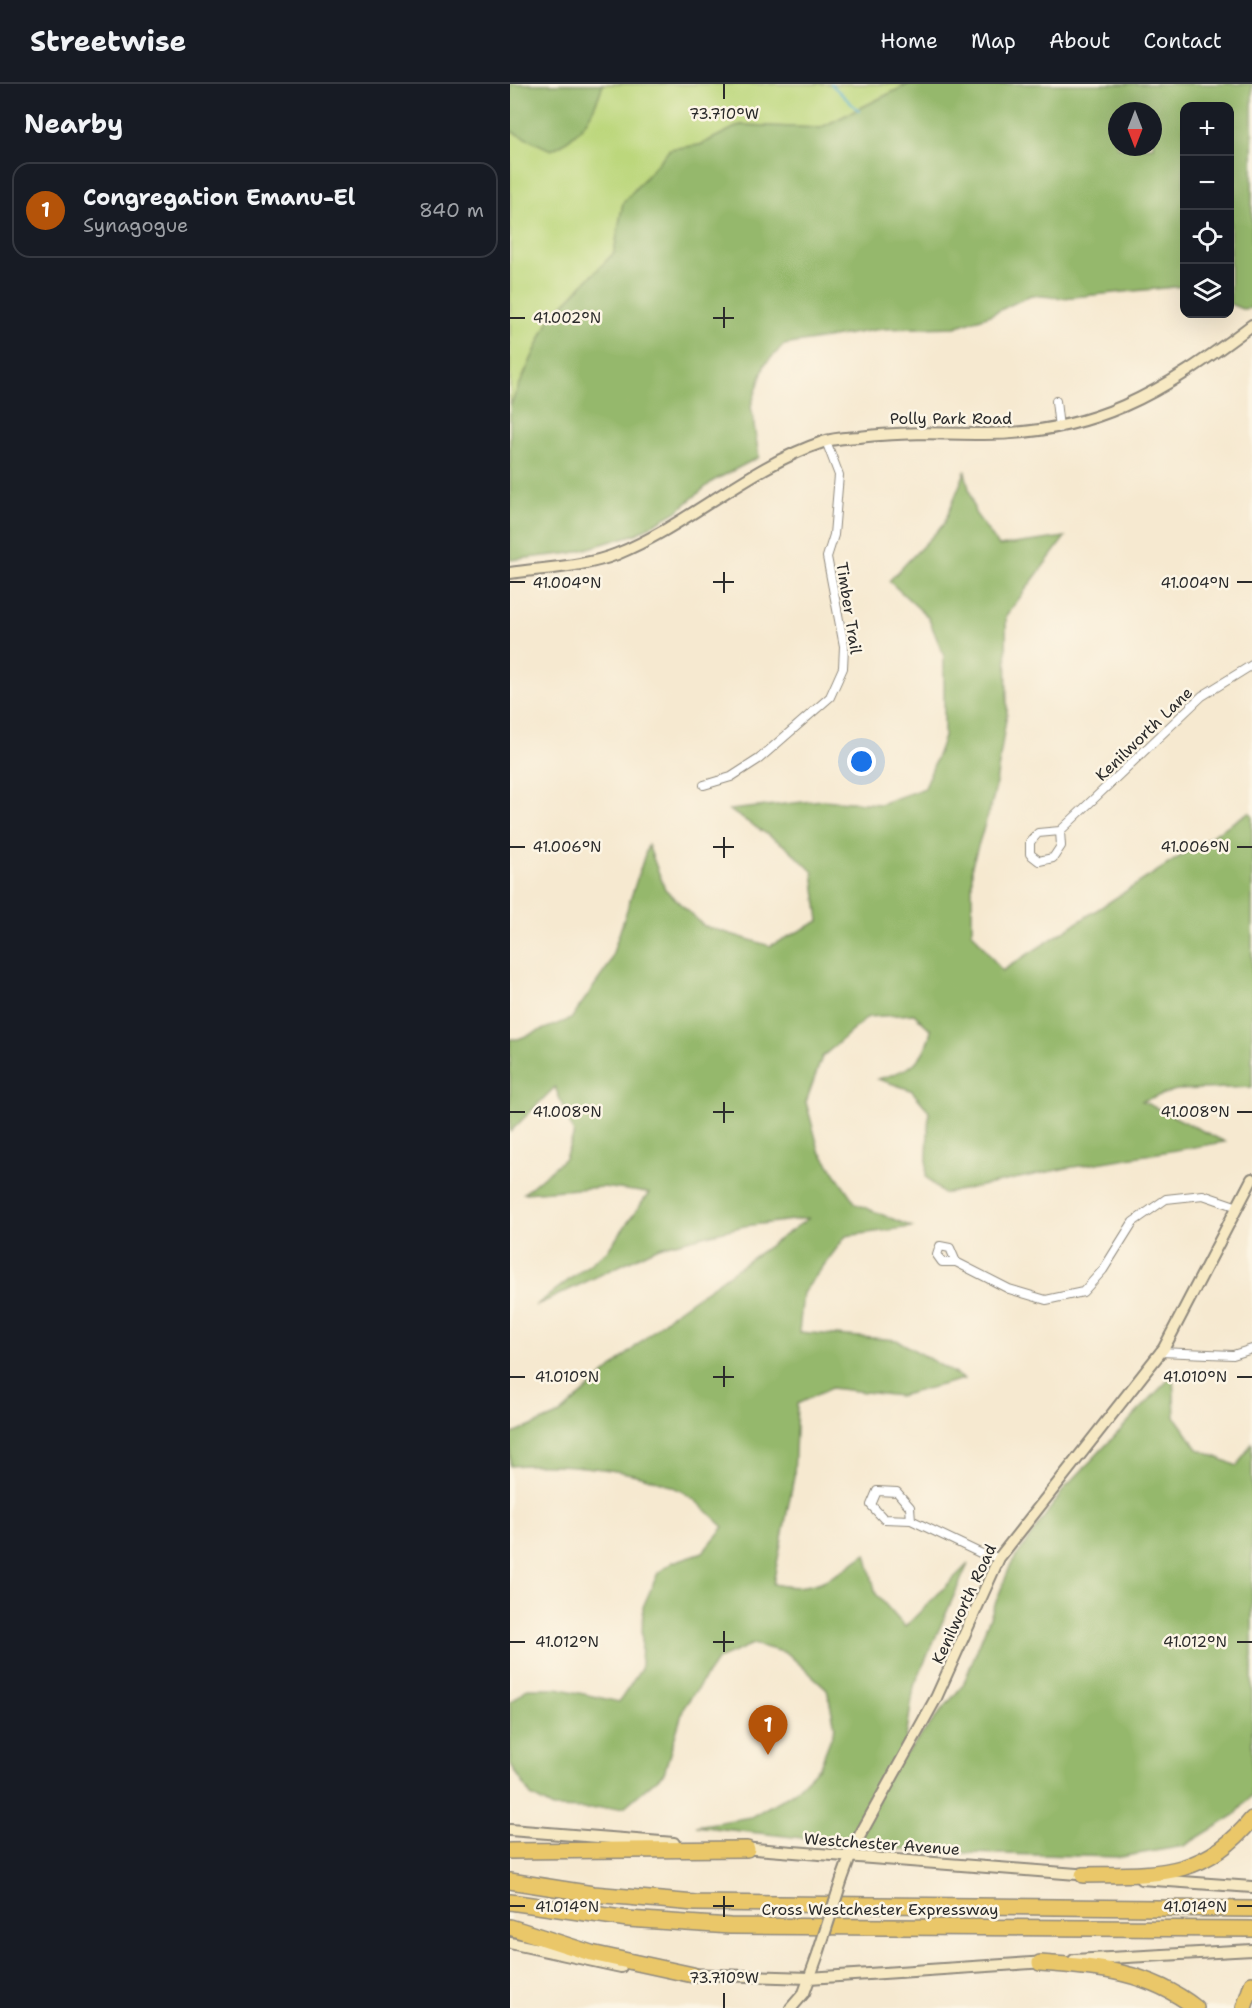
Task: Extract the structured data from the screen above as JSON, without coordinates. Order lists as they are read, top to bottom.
{
  "streets": {
    "highway": ["Cross Westchester Expressway"],
    "street": [
      "Polly Park Road",
      "Timber Trail",
      "Kenilworth Lane",
      "Kenilworth Road",
      "Westchester Avenue"
    ]
  },
  "crossings": [
    ["Polly Park Road", "Timber Trail"],
    ["Kenilworth Road", "Westchester Avenue"]
  ],
  "north": "bottom",
  "page": {
    "header": "Streetwise",
    "nav": [
      "Home",
      "Map",
      "About",
      "Contact"
    ],
    "heading": "Nearby",
    "map_buttons": ["+", "−"],
    "list": [
      {
        "mark": "1",
        "name": "Congregation Emanu-El",
        "note": "Synagogue",
        "value": "840 m"
      }
    ],
    "pins": "1"
  },
  "coordinates": [
    "73.710°W",
    "41.002°N",
    "41.004°N",
    "41.006°N",
    "41.008°N",
    "41.010°N",
    "41.012°N",
    "41.014°N"
  ]
}
